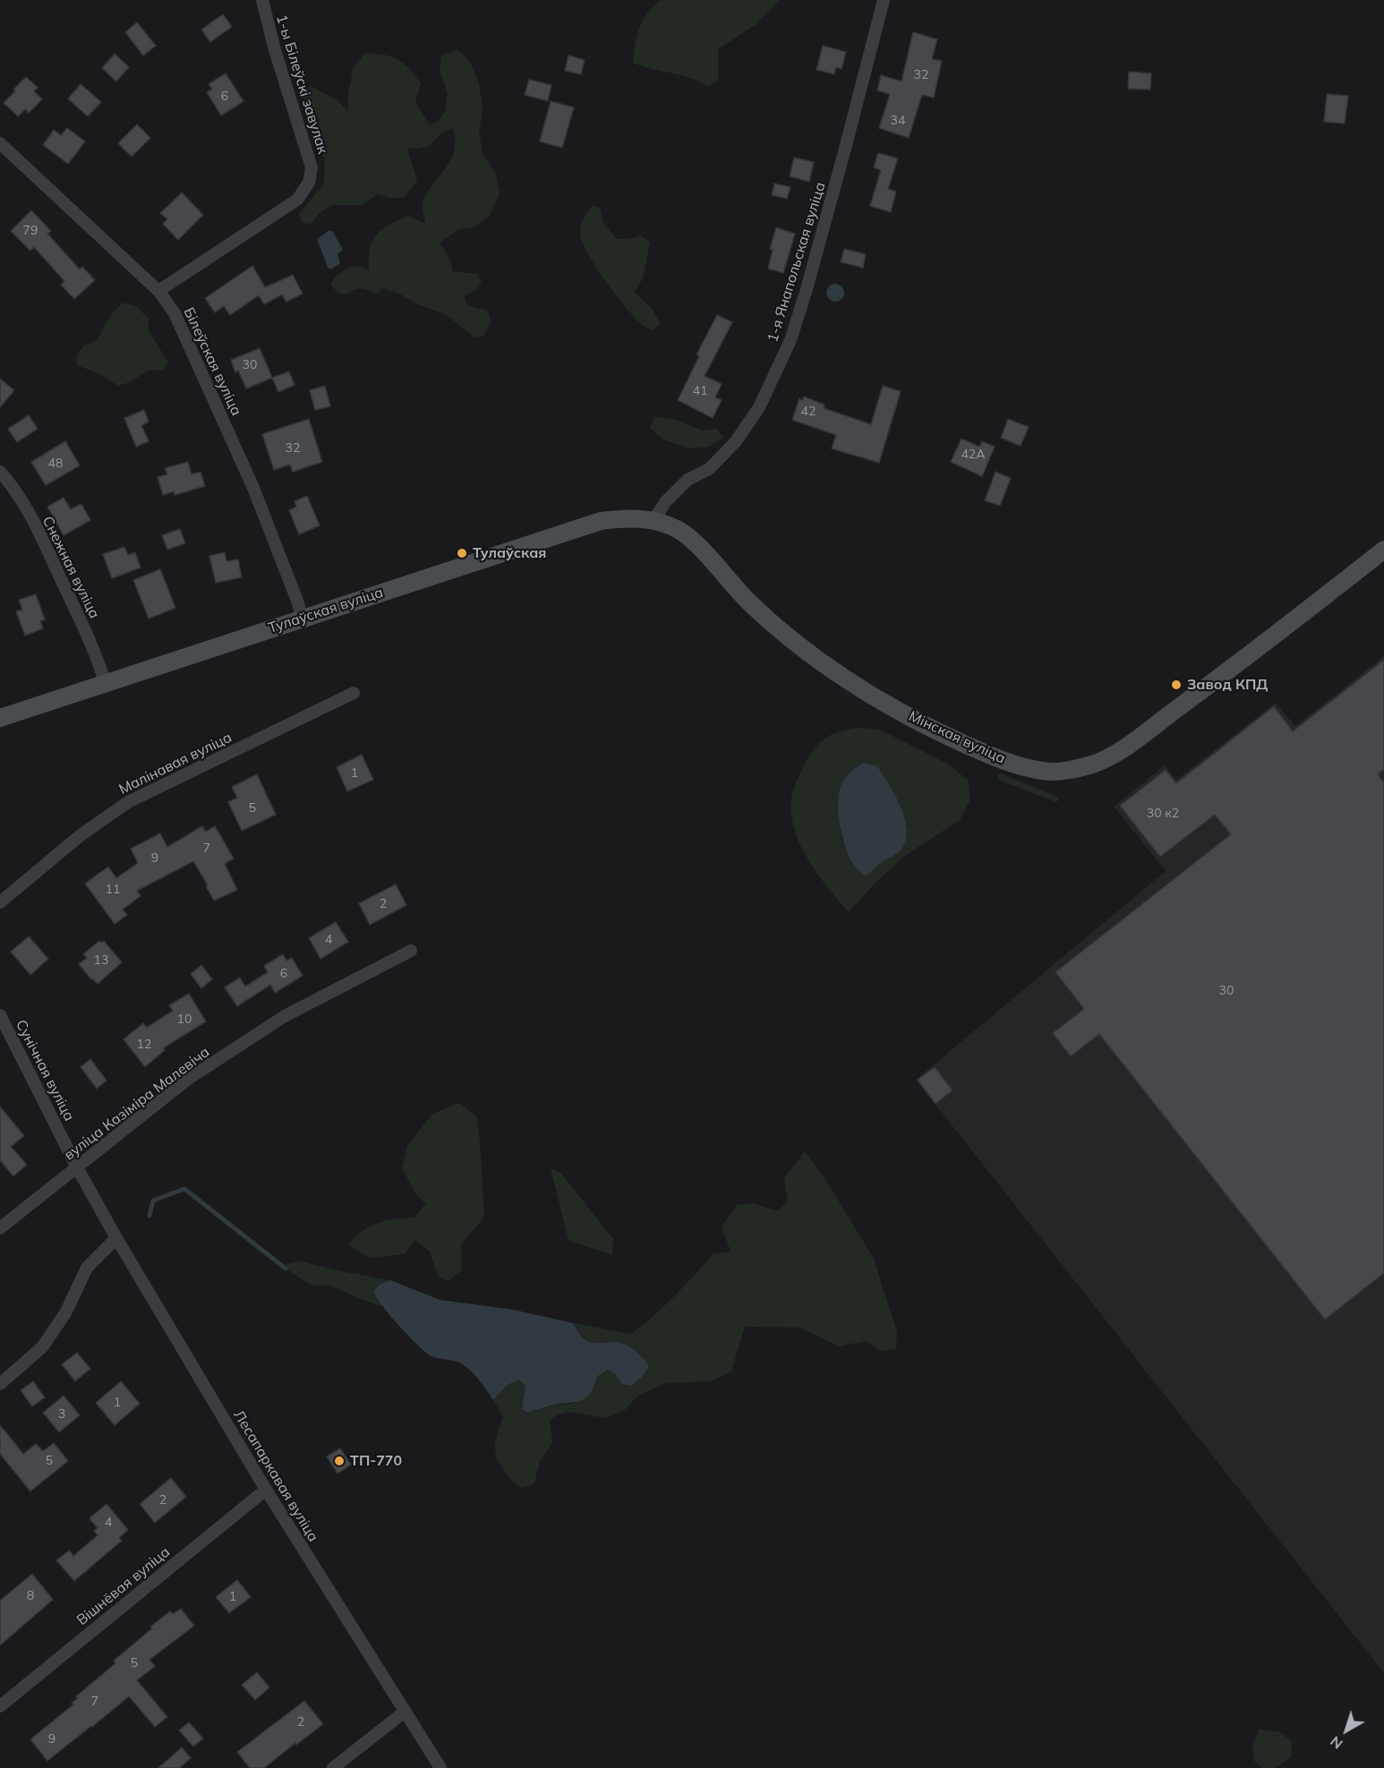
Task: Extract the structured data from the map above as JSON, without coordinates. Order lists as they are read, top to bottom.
{
  "streets": {
    "main road": ["Тулаўская вуліца", "Мінская вуліца"],
    "street": [
      "1-ы Білеўскі завулак",
      "1-я Янапольская вуліца",
      "Білеўская вуліца",
      "Снежная вуліца",
      "Малінавая вуліца",
      "Сунічная вуліца",
      "вуліца Казіміра Малевіча",
      "Лесапаркавая вуліца",
      "Вішнёвая вуліца"
    ]
  },
  "crossings": [
    ["1-ы Білеўскі завулак", "Білеўская вуліца"],
    ["1-я Янапольская вуліца", "Тулаўская вуліца"],
    ["1-я Янапольская вуліца", "Мінская вуліца"],
    ["Білеўская вуліца", "Тулаўская вуліца"],
    ["Снежная вуліца", "Тулаўская вуліца"],
    ["Тулаўская вуліца", "Мінская вуліца"],
    ["Сунічная вуліца", "вуліца Казіміра Малевіча"],
    ["Сунічная вуліца", "Лесапаркавая вуліца"],
    ["Лесапаркавая вуліца", "Вішнёвая вуліца"]
  ],
  "places": ["Тулаўская", "Завод КПД", "ТП-770"],
  "house_numbers": [
    "32",
    "6",
    "34",
    "79",
    "30",
    "41",
    "42",
    "32",
    "42А",
    "48",
    "1",
    "5",
    "30 к2",
    "7",
    "9",
    "11",
    "2",
    "4",
    "13",
    "6",
    "30",
    "10",
    "12",
    "1",
    "3",
    "5",
    "2",
    "4",
    "8",
    "1",
    "5",
    "7",
    "2",
    "9"
  ],
  "north": "bottom left"
}
